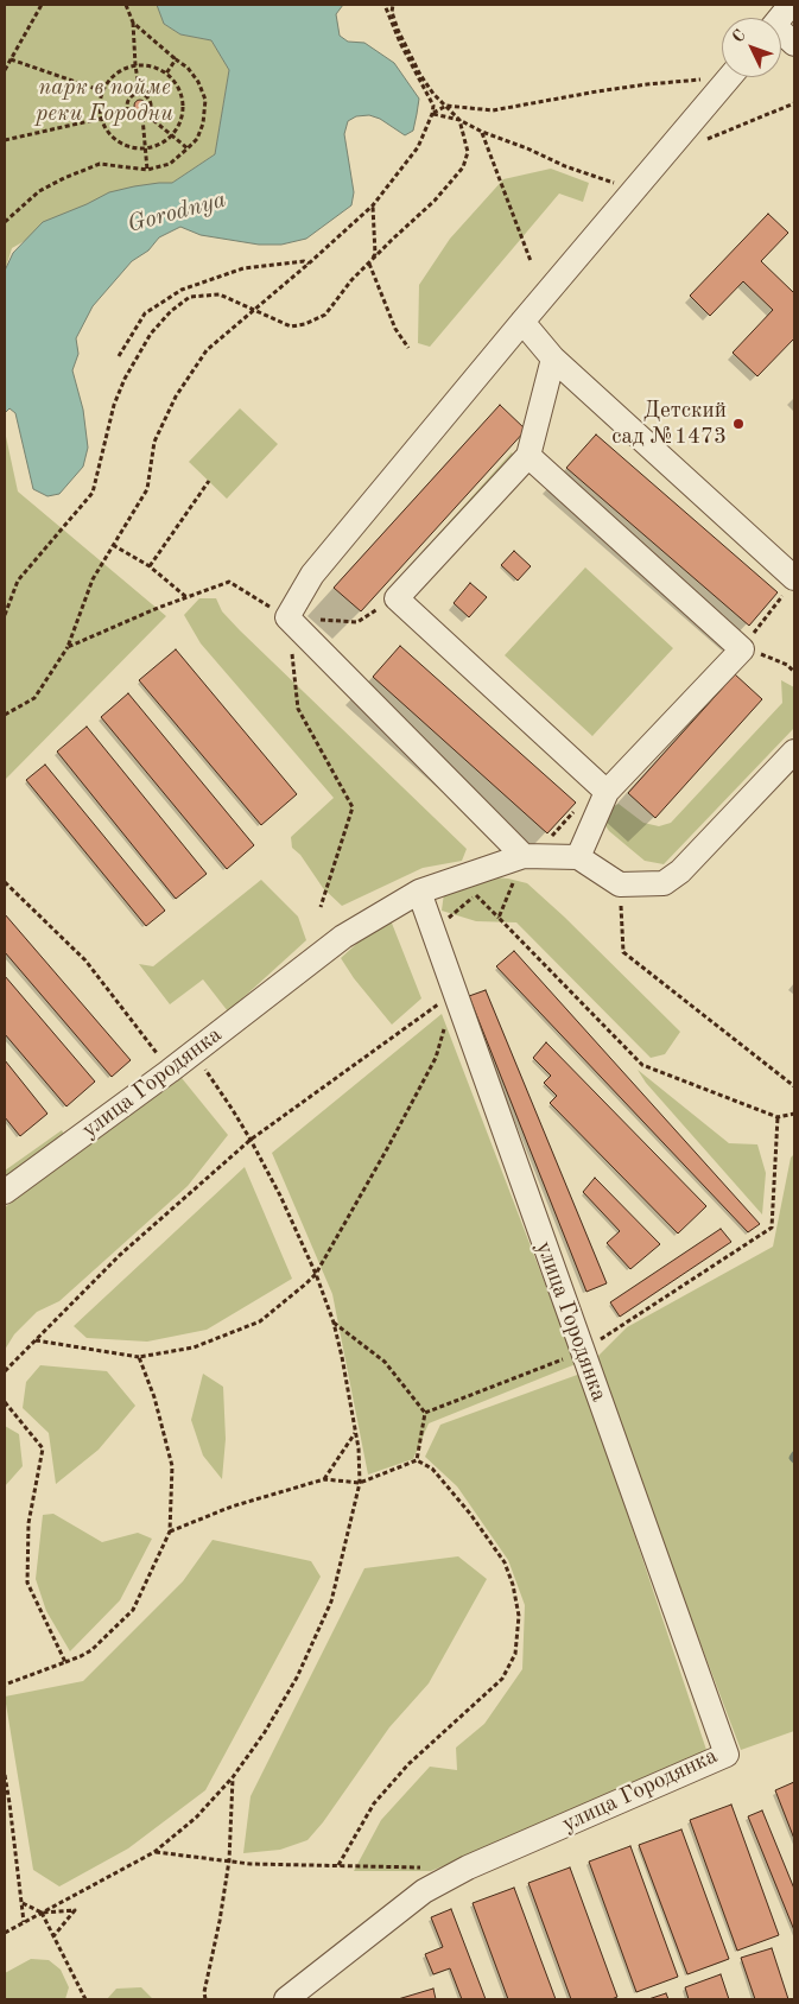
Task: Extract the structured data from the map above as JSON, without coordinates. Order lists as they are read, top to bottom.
{
  "streets": {
    "street": ["улица Городянка"]
  },
  "water": ["Gorodnya"],
  "parks": ["парк в пойме реки Городни"],
  "places": ["Детский сад №1473"],
  "north": "top left"
}
